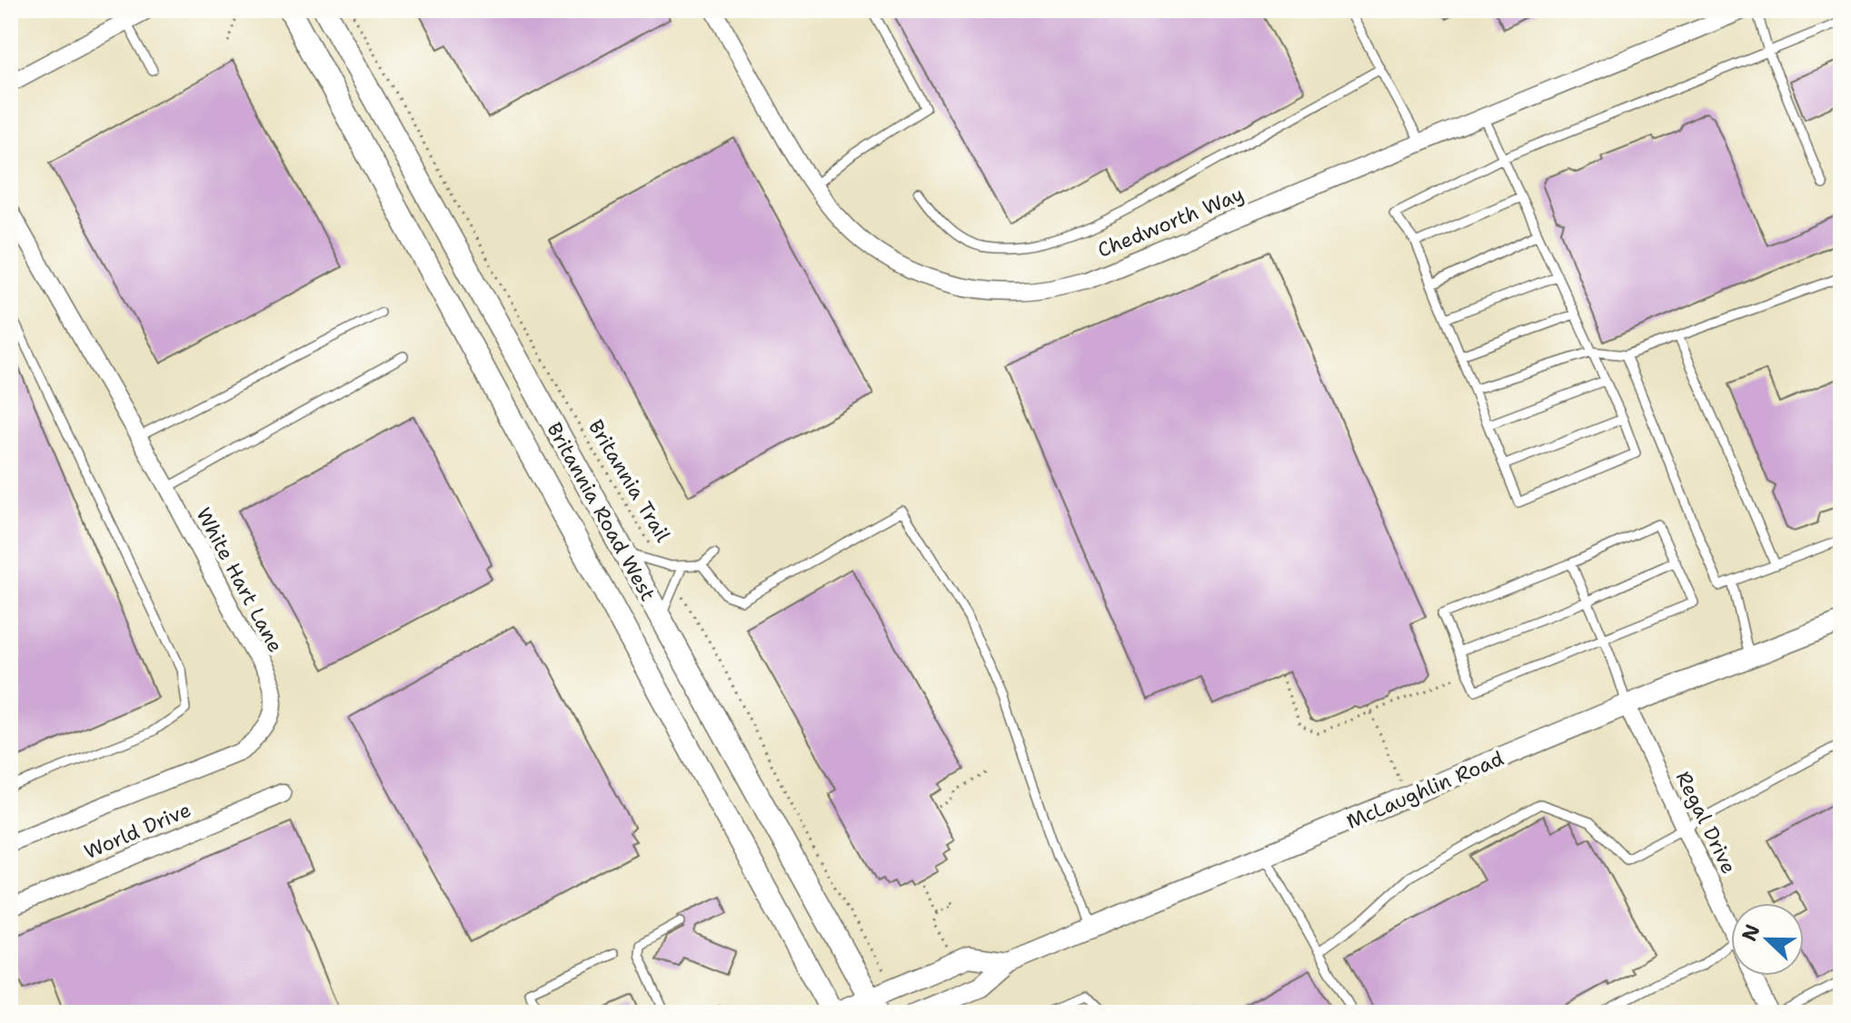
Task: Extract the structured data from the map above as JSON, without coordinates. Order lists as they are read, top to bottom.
{
  "streets": {
    "main road": ["Britannia Road West"],
    "street": [
      "Chedworth Way",
      "White Hart Lane",
      "McLaughlin Road",
      "Regal Drive",
      "World Drive"
    ],
    "path": ["Britannia Trail"]
  },
  "crossings": [
    ["Britannia Road West", "McLaughlin Road"],
    ["McLaughlin Road", "Regal Drive"]
  ],
  "north": "left"
}
